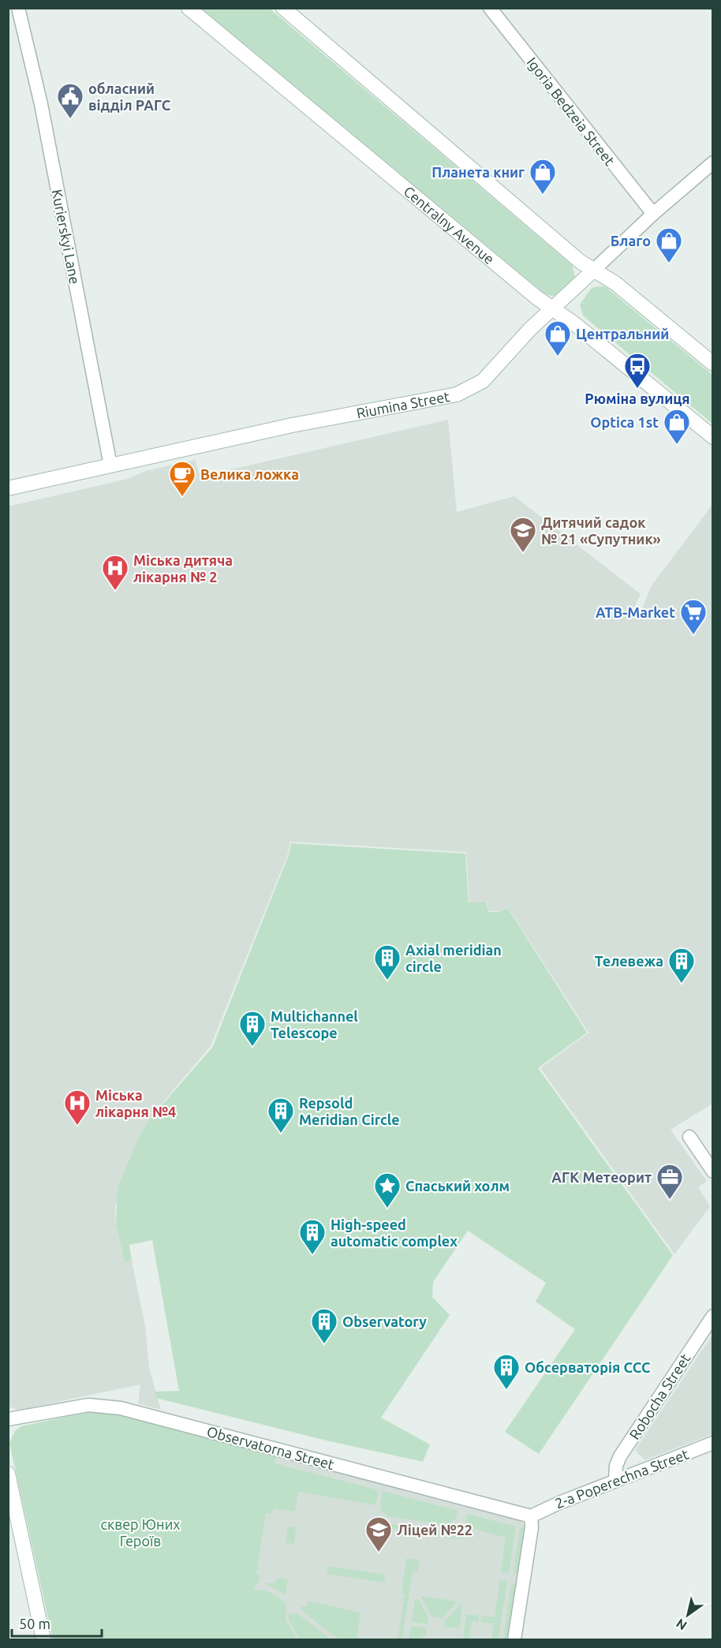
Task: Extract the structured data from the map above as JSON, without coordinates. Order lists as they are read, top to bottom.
{
  "streets": {
    "main road": ["Centralny Avenue", "Riumina Street"],
    "street": [
      "Igoria Bedzeia Street",
      "Kurierskyi Lane",
      "Robocha Street",
      "Observatorna Street",
      "2-a Poperechna Street"
    ]
  },
  "crossings": [
    ["Igoria Bedzeia Street", "Riumina Street"],
    ["Centralny Avenue", "Riumina Street"],
    ["Kurierskyi Lane", "Riumina Street"],
    ["Robocha Street", "2-a Poperechna Street"],
    ["Observatorna Street", "2-a Poperechna Street"]
  ],
  "parks": ["сквер Юних Героїв"],
  "places": {
    "public building": ["обласний відділ РАГС"],
    "shop": [
      "Планета книг",
      "Благо",
      "Центральний",
      "Optica 1st"
    ],
    "bus stop": ["Рюміна вулиця"],
    "cafe": ["Велика ложка"],
    "school or university": ["Дитячий садок № 21 «Супутник»", "Ліцей №22"],
    "hospital": ["Міська дитяча лікарня № 2", "Міська лікарня №4"],
    "supermarket": ["ATB-Market"],
    "building": [
      "Axial meridian circle",
      "Телевежа",
      "Multichannel Telescope",
      "Repsold Meridian Circle",
      "High-speed automatic complex",
      "Observatory",
      "Обсерваторія ССС"
    ],
    "office": ["АГК Метеорит"],
    "place": ["Спаський холм"]
  },
  "scale_bar": "50 m",
  "north": "bottom left"
}
